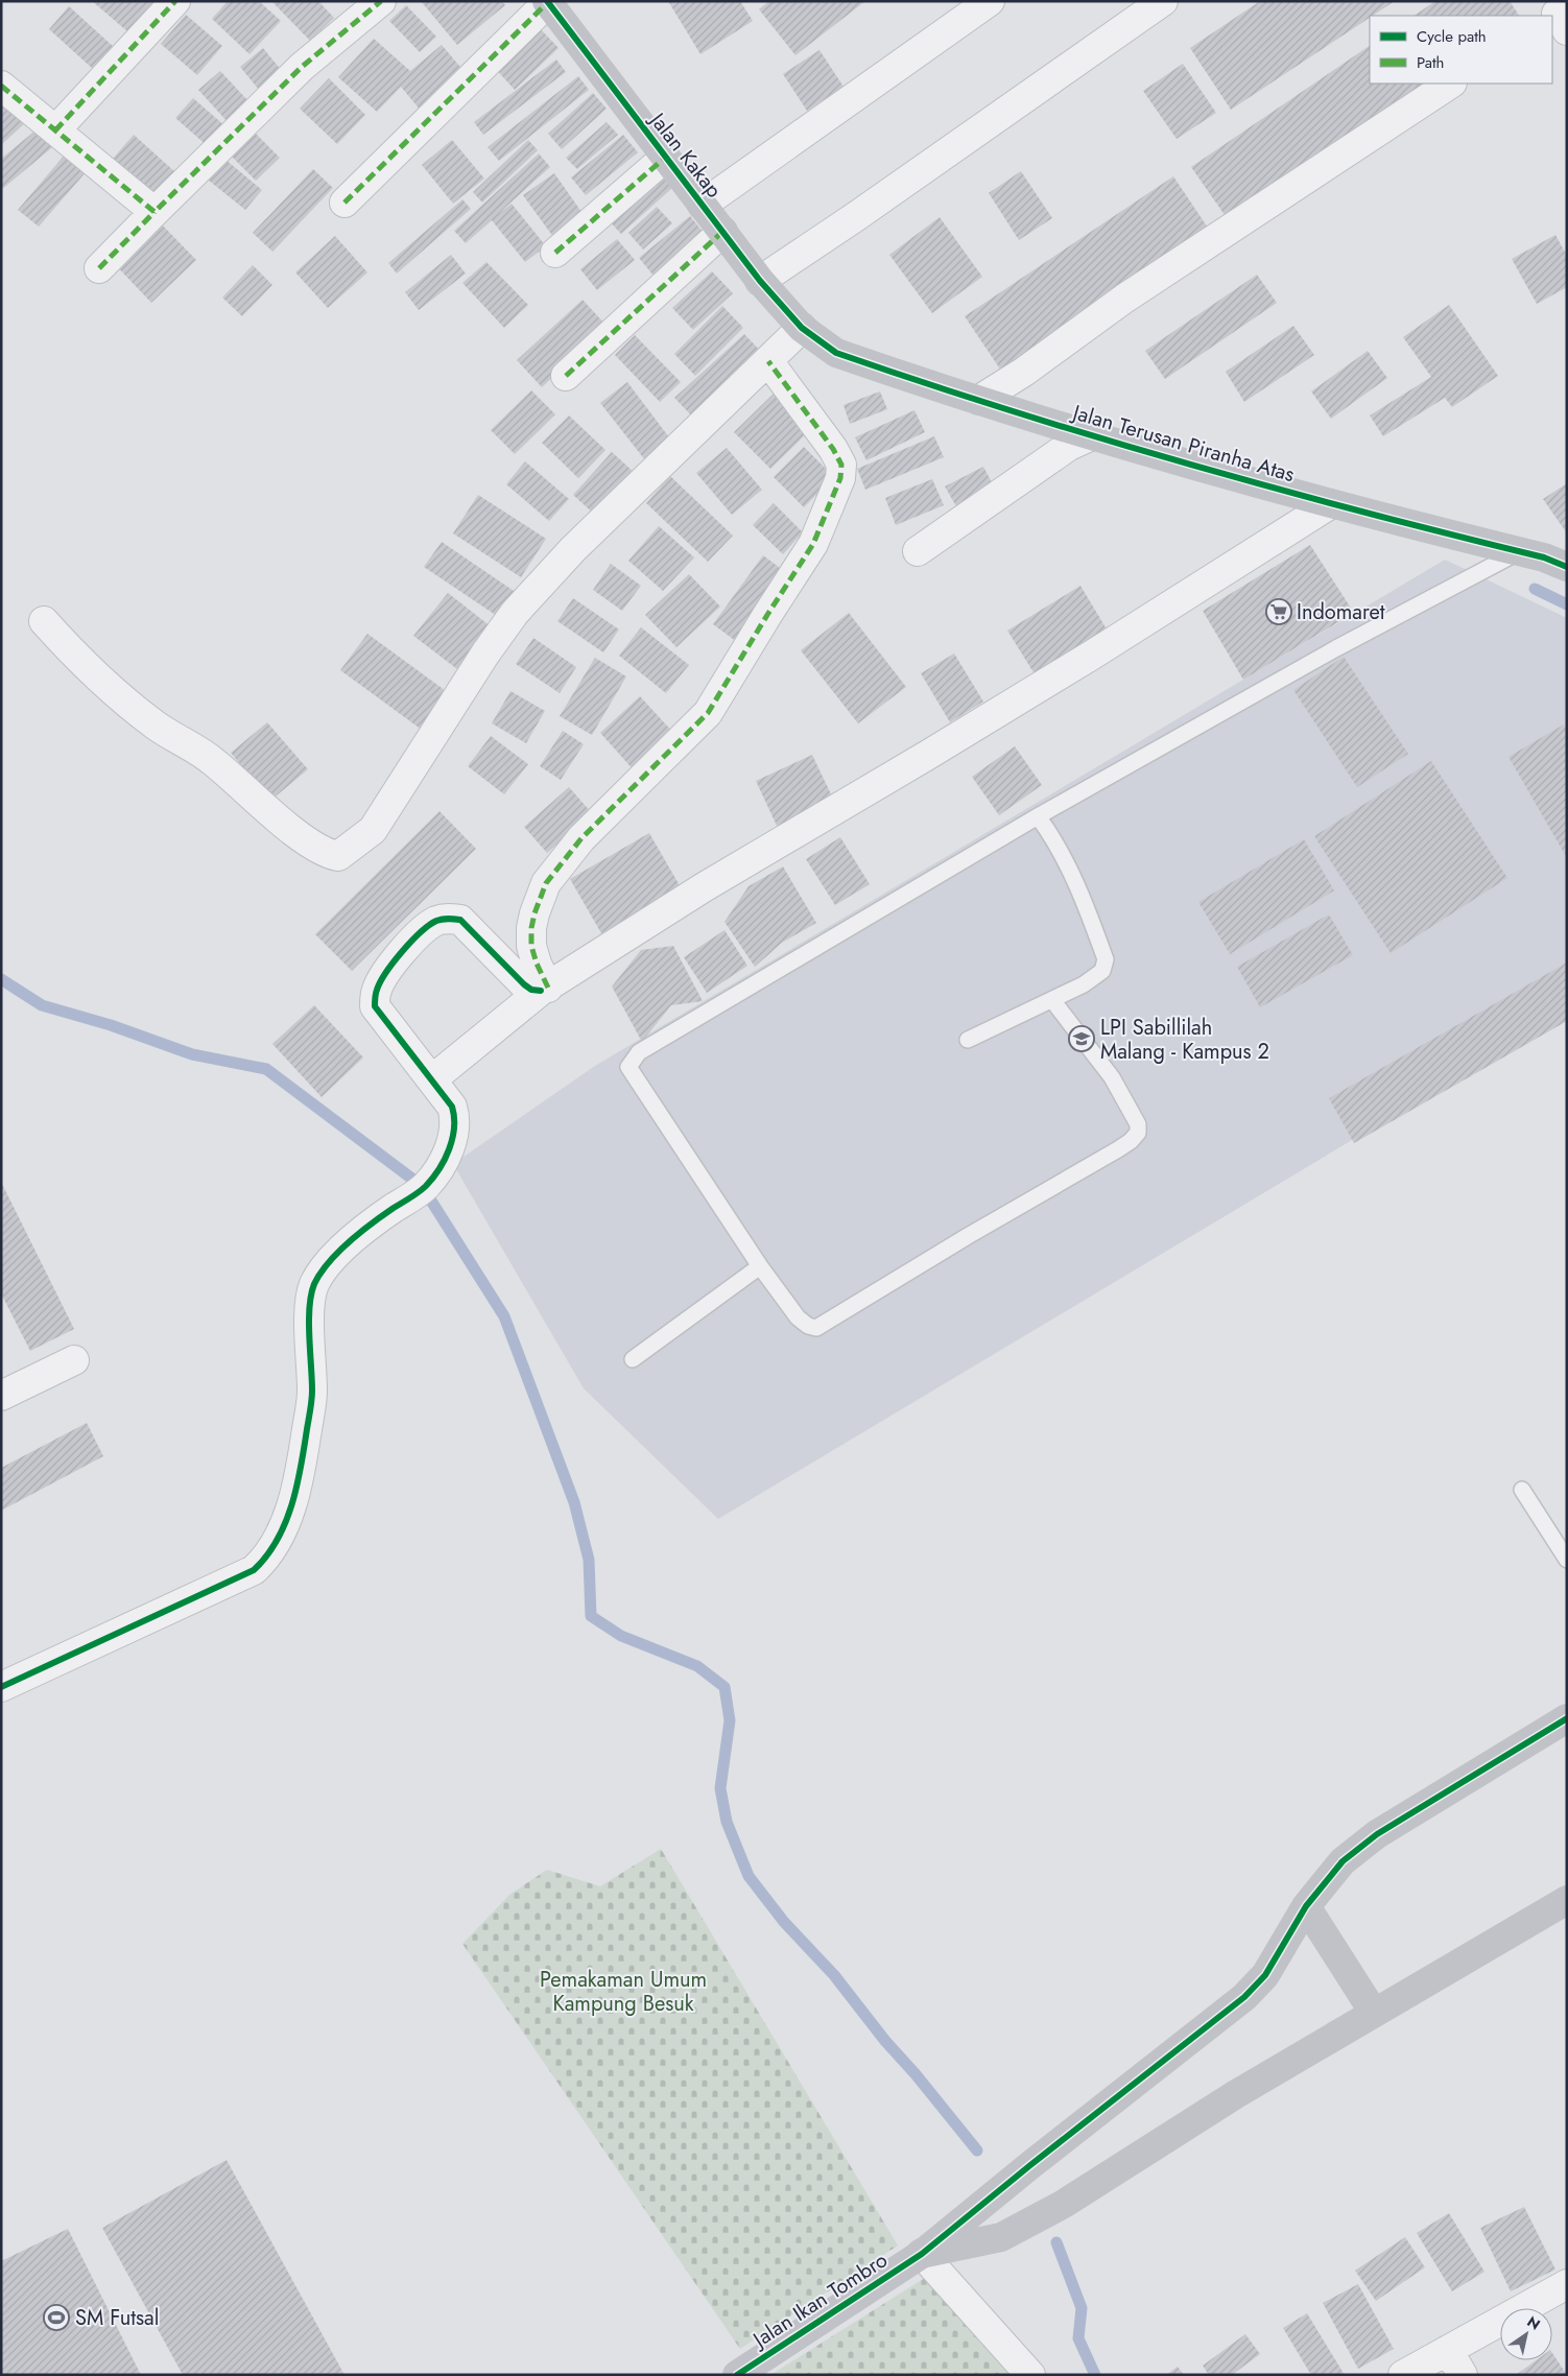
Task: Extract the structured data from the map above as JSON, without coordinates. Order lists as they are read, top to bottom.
{
  "streets": {
    "street": ["Jalan Kakap", "Jalan Terusan Piranha Atas", "Jalan Ikan Tombro"]
  },
  "crossings": [
    ["Jalan Kakap", "Jalan Terusan Piranha Atas"]
  ],
  "parks": ["Pemakaman Umum Kampung Besuk"],
  "places": {
    "supermarket": ["Indomaret"],
    "school or university": ["LPI Sabillilah Malang - Kampus 2"],
    "sports": ["SM Futsal"]
  },
  "legend": ["Cycle path", "Path"],
  "north": "top right"
}
